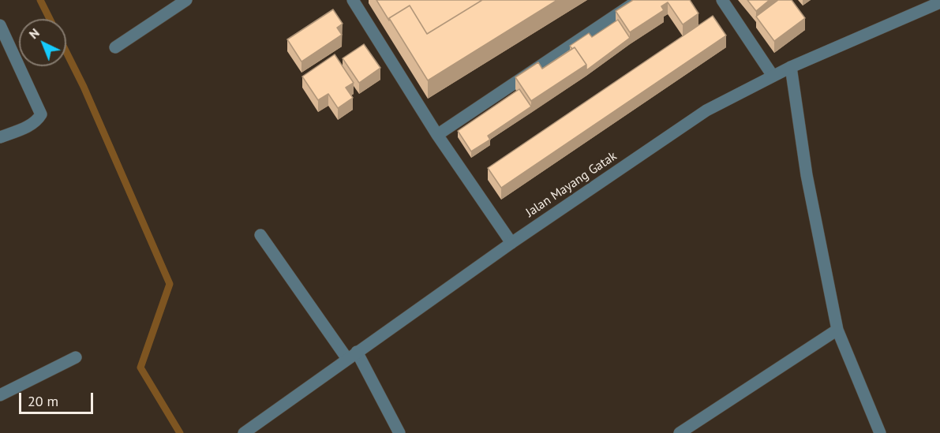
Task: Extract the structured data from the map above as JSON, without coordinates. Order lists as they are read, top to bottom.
{
  "streets": {
    "street": ["Jalan Mayang Gatak"]
  },
  "scale_bar": "20 m",
  "north": "top left"
}
